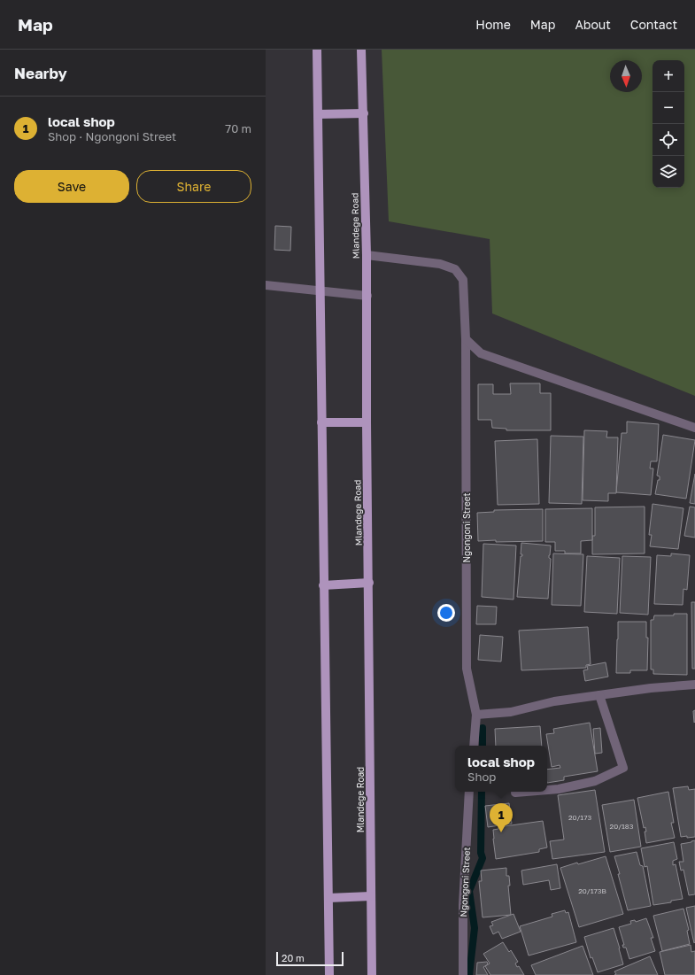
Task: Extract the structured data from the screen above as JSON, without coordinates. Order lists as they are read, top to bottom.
{
  "streets": {
    "main road": ["Mlandege Road"],
    "street": ["Ngongoni Street"]
  },
  "crossings": [
    ["Mlandege Road", "Ngongoni Street"]
  ],
  "house_numbers": ["20/173", "20/183", "20/173B"],
  "scale_bar": "20 m",
  "north": "bottom",
  "page": {
    "header": "Map",
    "nav": [
      "Home",
      "Map",
      "About",
      "Contact"
    ],
    "heading": "Nearby",
    "map_buttons": ["+", "−"],
    "list": [
      {
        "mark": "1",
        "name": "local shop",
        "note": "Shop · Ngongoni Street",
        "value": "70 m"
      }
    ],
    "buttons": ["Save", "Share"],
    "popup": ["local shop", "Shop"],
    "pins": "1",
    "scale": "20 m"
  }
}
